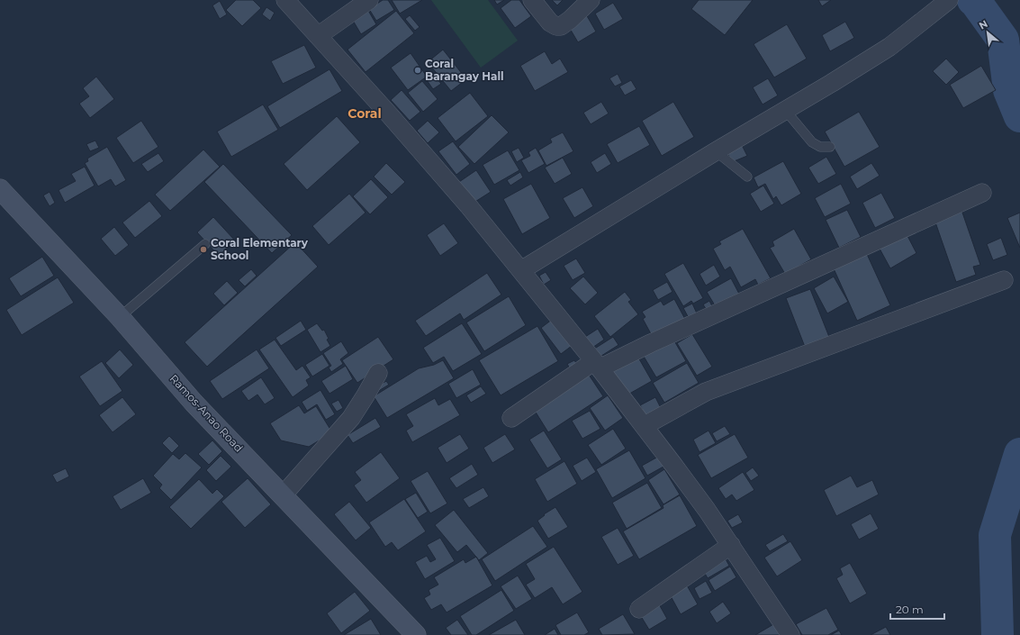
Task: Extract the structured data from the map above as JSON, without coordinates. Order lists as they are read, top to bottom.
{
  "streets": {
    "main road": ["Ramos-Anao Road"]
  },
  "districts": ["Coral"],
  "places": ["Coral Barangay Hall", "Coral Elementary School"],
  "scale_bar": "20 m",
  "north": "top left"
}
